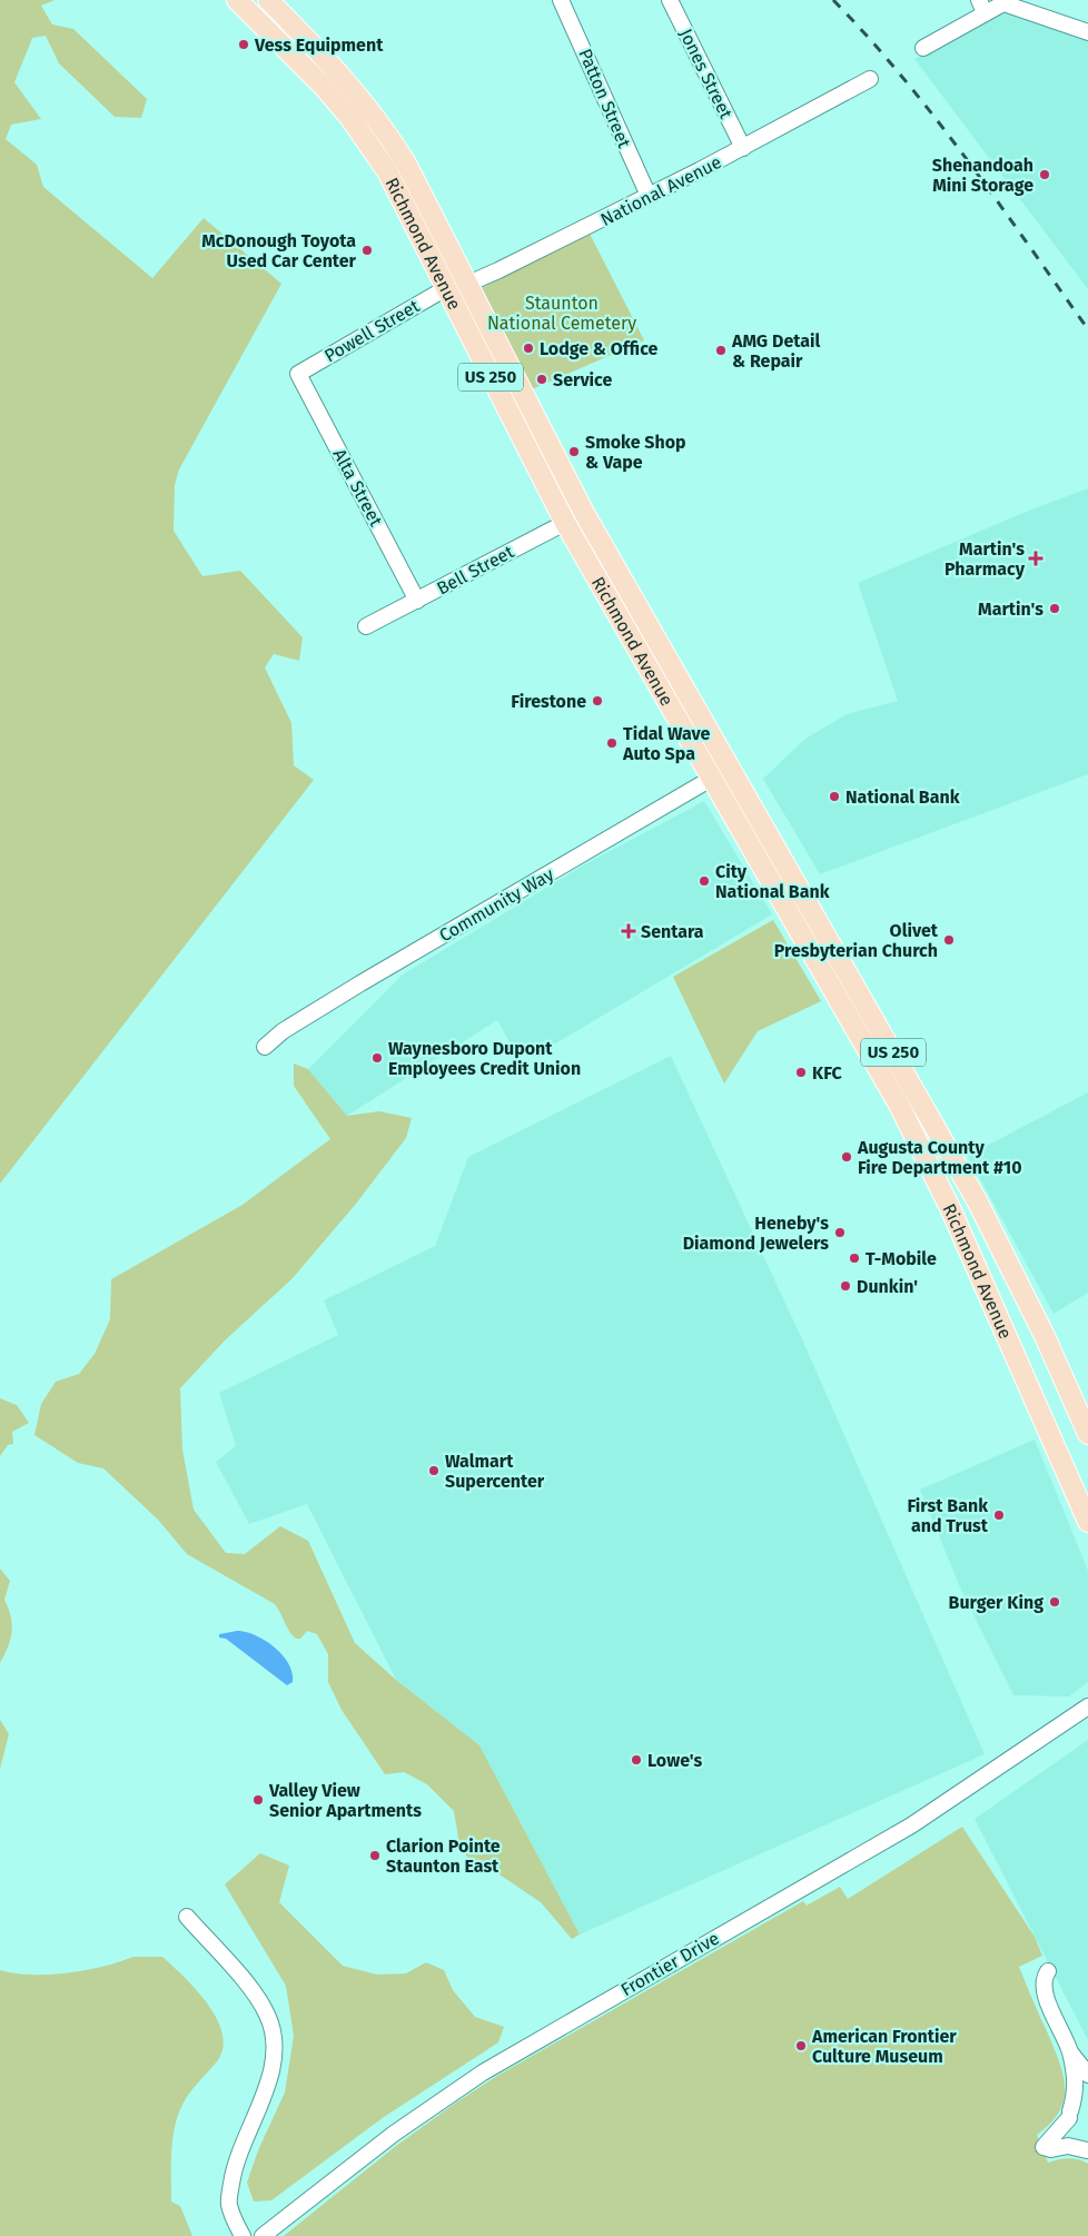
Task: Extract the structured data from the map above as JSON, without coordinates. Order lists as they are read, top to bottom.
{
  "streets": {
    "main road": ["Richmond Avenue", "US 250"],
    "street": [
      "Jones Street",
      "Patton Street",
      "National Avenue",
      "Powell Street",
      "Alta Street",
      "Bell Street",
      "Community Way",
      "Frontier Drive"
    ]
  },
  "crossings": [
    ["Jones Street", "National Avenue"],
    ["Patton Street", "National Avenue"],
    ["National Avenue", "Richmond Avenue"],
    ["National Avenue", "Powell Street"],
    ["Richmond Avenue", "Powell Street"],
    ["Richmond Avenue", "Bell Street"],
    ["Richmond Avenue", "Community Way"],
    ["Powell Street", "Alta Street"],
    ["Alta Street", "Bell Street"]
  ],
  "parks": ["Staunton National Cemetery"],
  "places": {
    "other": [
      "Vess Equipment",
      "Shenandoah Mini Storage",
      "McDonough Toyota Used Car Center",
      "Lodge & Office",
      "AMG Detail & Repair",
      "Service",
      "Smoke Shop & Vape",
      "Martin's",
      "Firestone",
      "Tidal Wave Auto Spa",
      "National Bank",
      "City National Bank",
      "Olivet Presbyterian Church",
      "Waynesboro Dupont Employees Credit Union",
      "KFC",
      "Augusta County Fire Department #10",
      "Heneby's Diamond Jewelers",
      "T-Mobile",
      "Dunkin'",
      "Walmart Supercenter",
      "First Bank and Trust",
      "Burger King",
      "Lowe's",
      "Valley View Senior Apartments",
      "Clarion Pointe Staunton East",
      "American Frontier Culture Museum"
    ],
    "health": ["Martin's Pharmacy", "Sentara"]
  }
}
